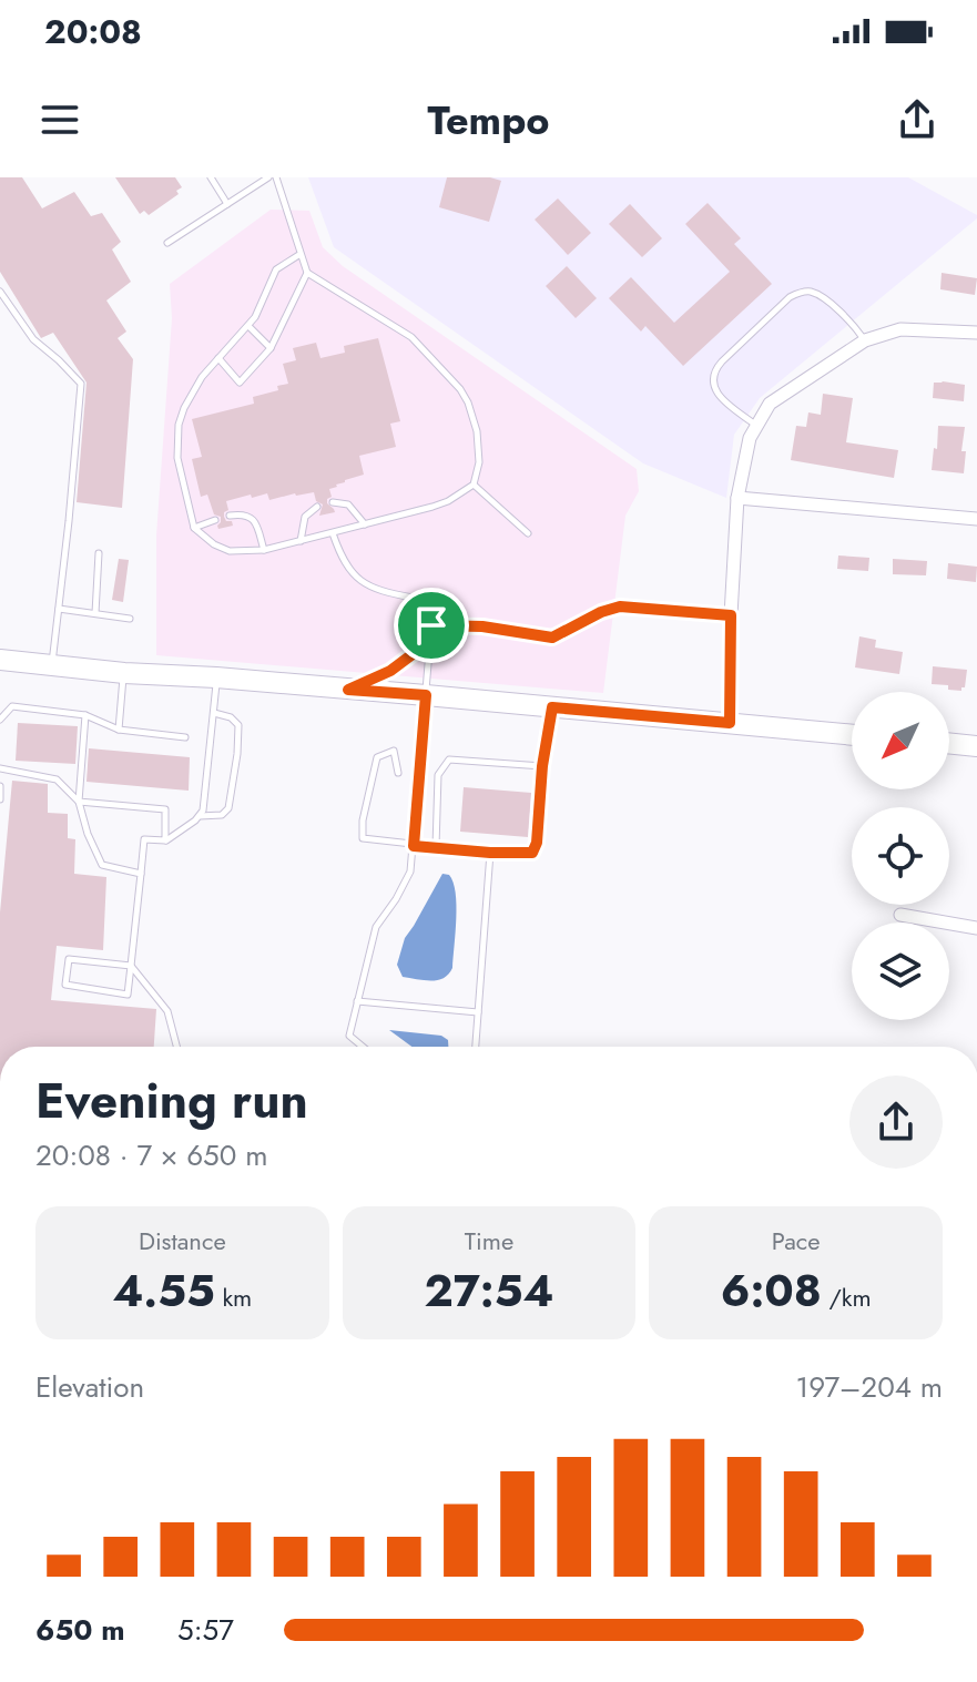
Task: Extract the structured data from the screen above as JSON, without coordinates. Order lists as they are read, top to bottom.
{
  "north": "bottom left",
  "page": {
    "status": "20:08",
    "header": "Tempo",
    "heading": ["Evening run", "20:08 · 7 × 650 m"],
    "stats": [
      ["Distance", "4.55 km"],
      ["Time", "27:54"],
      ["Pace", "6:08 /km"]
    ],
    "chart": ["Elevation", "197–204 m"],
    "list": [
      {
        "name": "650 m",
        "note": "5:57"
      }
    ]
  }
}
